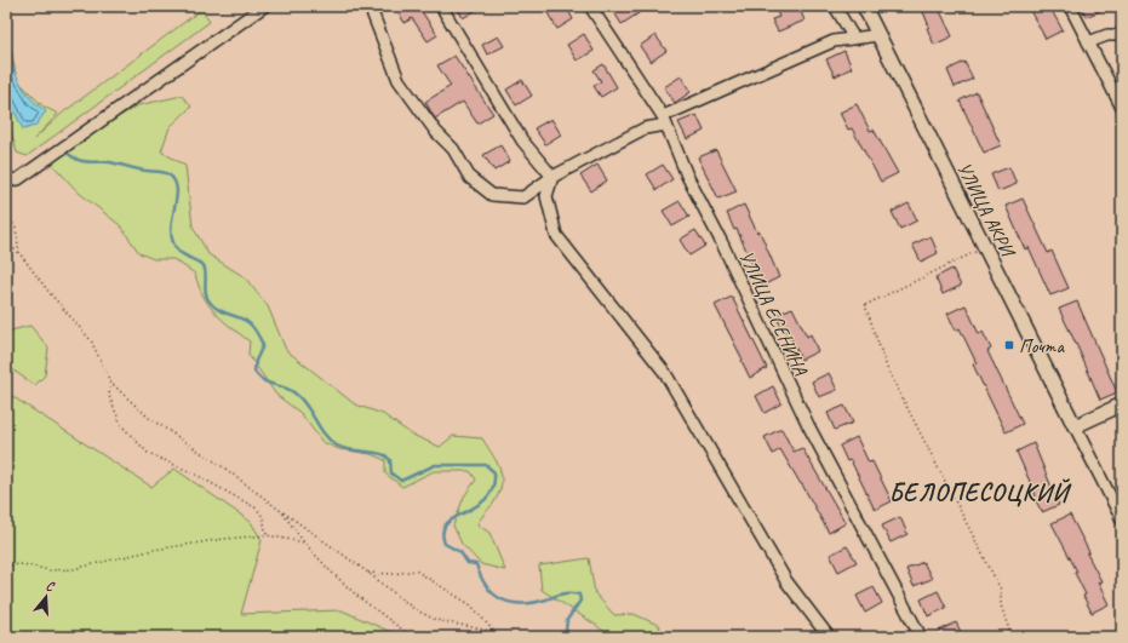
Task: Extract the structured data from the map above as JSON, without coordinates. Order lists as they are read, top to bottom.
{
  "streets": {
    "main road": ["УЛИЦА АКРИ"],
    "street": ["УЛИЦА ЕСЕНИНА"]
  },
  "districts": ["БЕЛОПЕСОЦКИЙ"],
  "places": {
    "transit": ["Почта"]
  },
  "north": "top"
}
